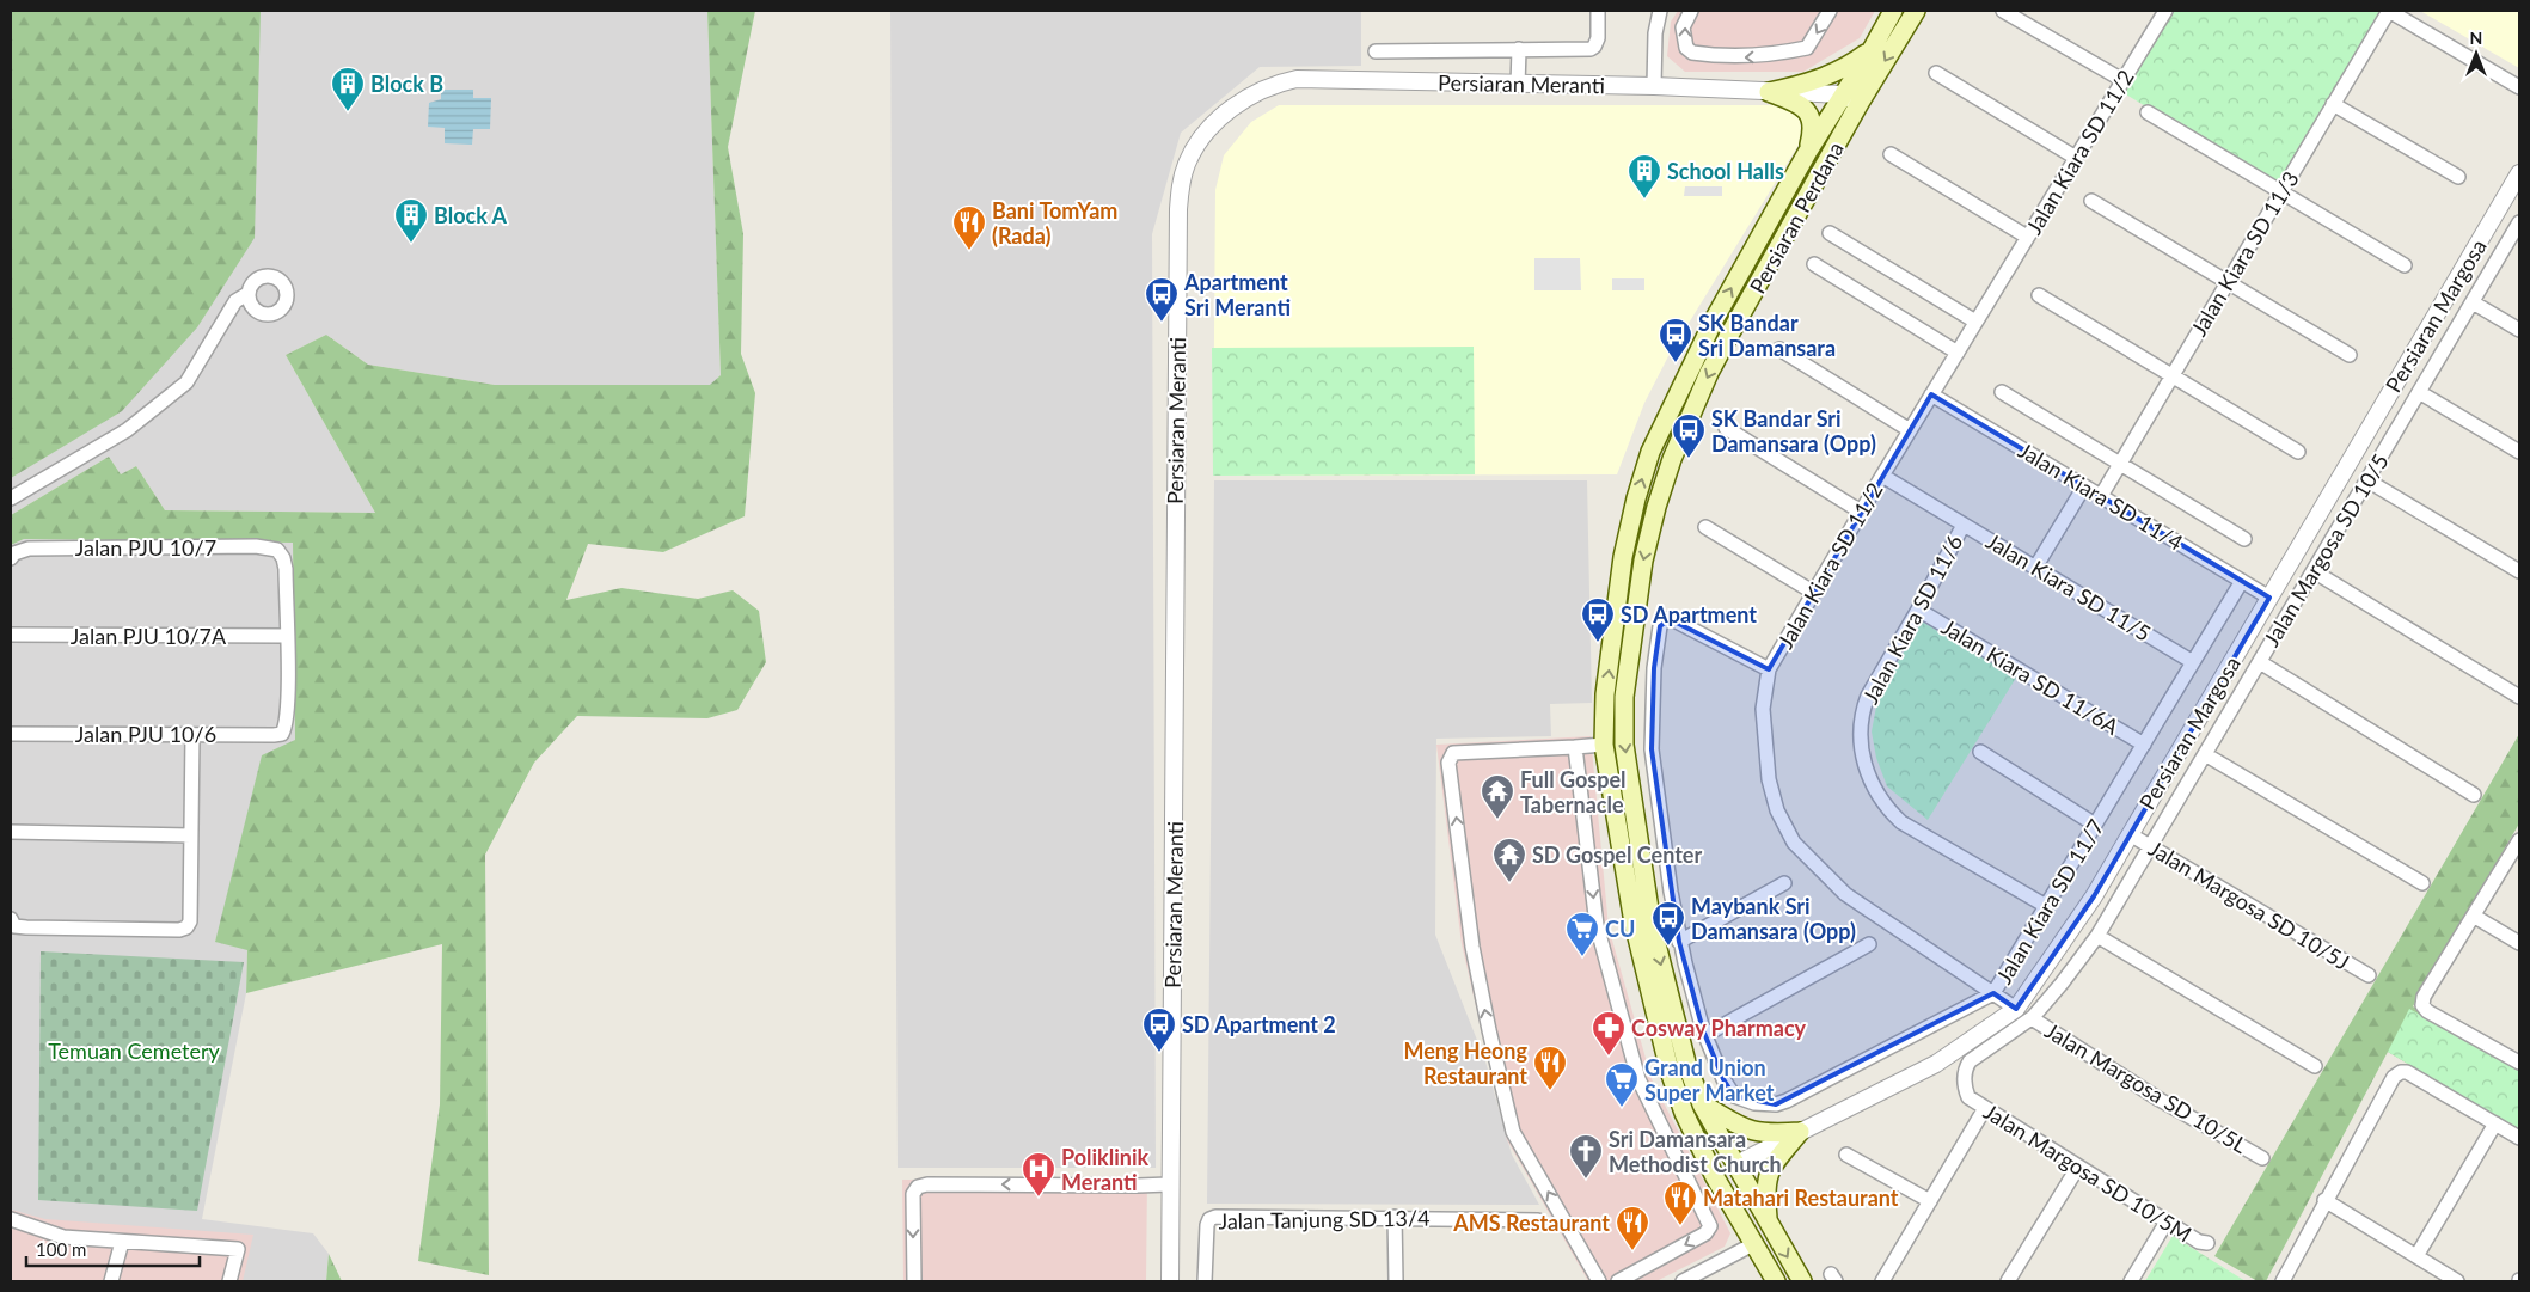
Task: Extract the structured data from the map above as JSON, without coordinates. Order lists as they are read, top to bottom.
{
  "streets": {
    "main road": ["Persiaran Perdana"],
    "street": [
      "Persiaran Meranti",
      "Jalan Kiara SD 11/2",
      "Jalan Kiara SD 11/3",
      "Persiaran Margosa",
      "Jalan Kiara SD 11/4",
      "Jalan PJU 10/7",
      "Jalan Margosa SD 10/5",
      "Jalan Kiara SD 11/5",
      "Jalan Kiara SD 11/6",
      "Jalan PJU 10/7A",
      "Jalan Kiara SD 11/6A",
      "Jalan PJU 10/6",
      "Jalan Kiara SD 11/7",
      "Jalan Margosa SD 10/5J",
      "Jalan Margosa SD 10/5L",
      "Jalan Margosa SD 10/5M",
      "Jalan Tanjung SD 13/4"
    ]
  },
  "crossings": [
    ["Persiaran Meranti", "Persiaran Perdana"],
    ["Jalan Kiara SD 11/2", "Persiaran Margosa"],
    ["Jalan Kiara SD 11/2", "Jalan Kiara SD 11/4"],
    ["Jalan Kiara SD 11/2", "Jalan Kiara SD 11/5"],
    ["Jalan Kiara SD 11/2", "Jalan Kiara SD 11/7"],
    ["Persiaran Perdana", "Persiaran Margosa"],
    ["Jalan Kiara SD 11/3", "Jalan Kiara SD 11/4"],
    ["Persiaran Margosa", "Jalan Kiara SD 11/4"],
    ["Persiaran Margosa", "Jalan Margosa SD 10/5J"],
    ["Jalan Kiara SD 11/4", "Jalan Kiara SD 11/7"],
    ["Jalan PJU 10/7", "Jalan PJU 10/7A"],
    ["Jalan PJU 10/7", "Jalan PJU 10/6"],
    ["Jalan Margosa SD 10/5", "Jalan Margosa SD 10/5J"],
    ["Jalan Margosa SD 10/5", "Jalan Margosa SD 10/5L"],
    ["Jalan Margosa SD 10/5", "Jalan Margosa SD 10/5M"],
    ["Jalan Kiara SD 11/5", "Jalan Kiara SD 11/6"],
    ["Jalan Kiara SD 11/5", "Jalan Kiara SD 11/7"],
    ["Jalan Kiara SD 11/6", "Jalan Kiara SD 11/6A"],
    ["Jalan Kiara SD 11/6", "Jalan Kiara SD 11/7"],
    ["Jalan PJU 10/7A", "Jalan PJU 10/6"],
    ["Jalan Kiara SD 11/6A", "Jalan Kiara SD 11/7"]
  ],
  "parks": ["Temuan Cemetery"],
  "places": {
    "building": ["Block B", "School Halls", "Block A"],
    "restaurant": [
      "Bani TomYam (Rada)",
      "Meng Heong Restaurant",
      "Matahari Restaurant",
      "AMS Restaurant"
    ],
    "bus stop": [
      "Apartment Sri Meranti",
      "SK Bandar Sri Damansara",
      "SK Bandar Sri Damansara (Opp)",
      "SD Apartment",
      "Maybank Sri Damansara (Opp)",
      "SD Apartment 2"
    ],
    "temple": ["Full Gospel Tabernacle", "SD Gospel Center"],
    "supermarket": ["CU", "Grand Union Super Market"],
    "pharmacy": ["Cosway Pharmacy"],
    "church": ["Sri Damansara Methodist Church"],
    "hospital": ["Poliklinik Meranti"]
  },
  "scale_bar": "100 m",
  "north": "top"
}
